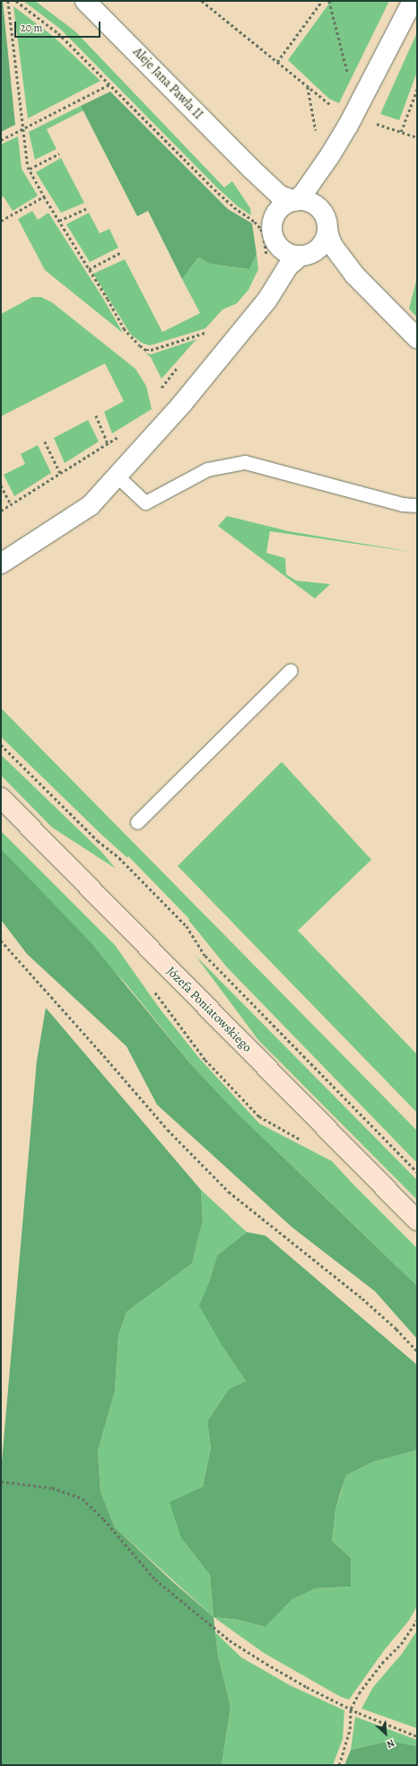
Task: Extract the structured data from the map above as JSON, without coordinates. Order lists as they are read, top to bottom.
{
  "streets": {
    "street": ["Aleje Jana Pawła II", "Józefa Poniatowskiego"]
  },
  "scale_bar": "20 m",
  "north": "bottom right"
}
